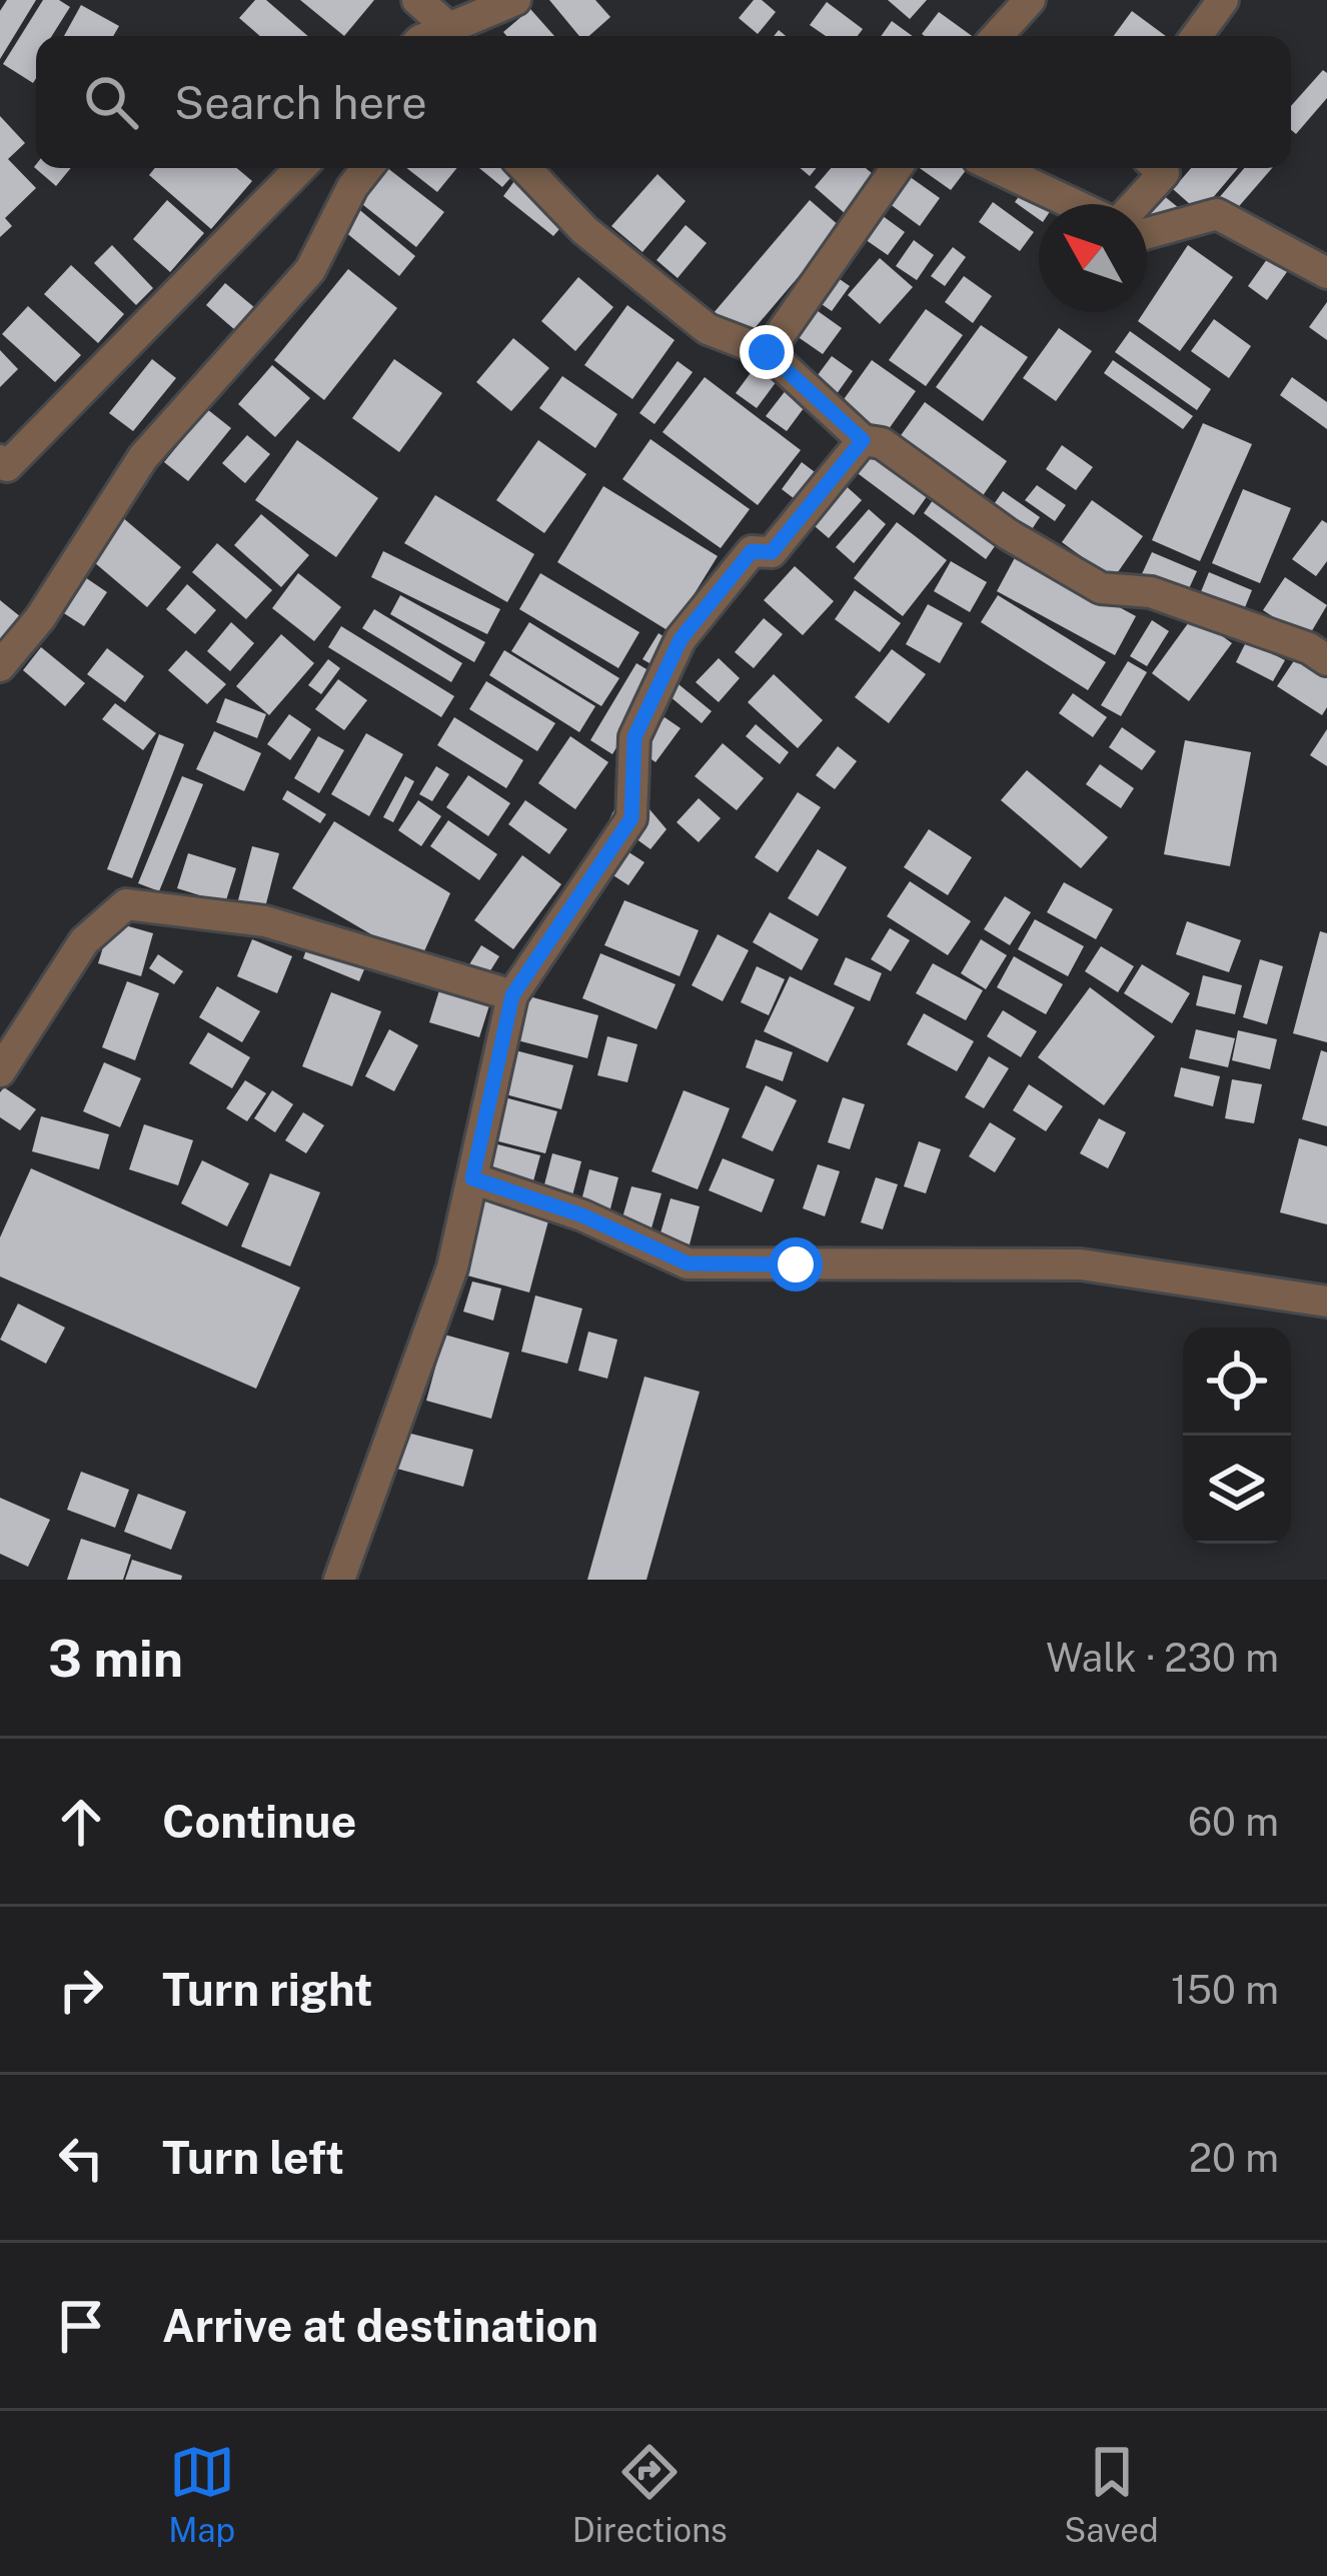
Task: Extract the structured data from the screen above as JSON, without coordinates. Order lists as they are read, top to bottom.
{
  "north": "top left",
  "page": {
    "search": "Search here",
    "heading": ["3 min", "Walk · 230 m"],
    "list": [
      ["Continue", "60 m"],
      ["Turn right", "150 m"],
      ["Turn left", "20 m"],
      "Arrive at destination"
    ],
    "nav": ["Map", "Directions", "Saved"]
  }
}
